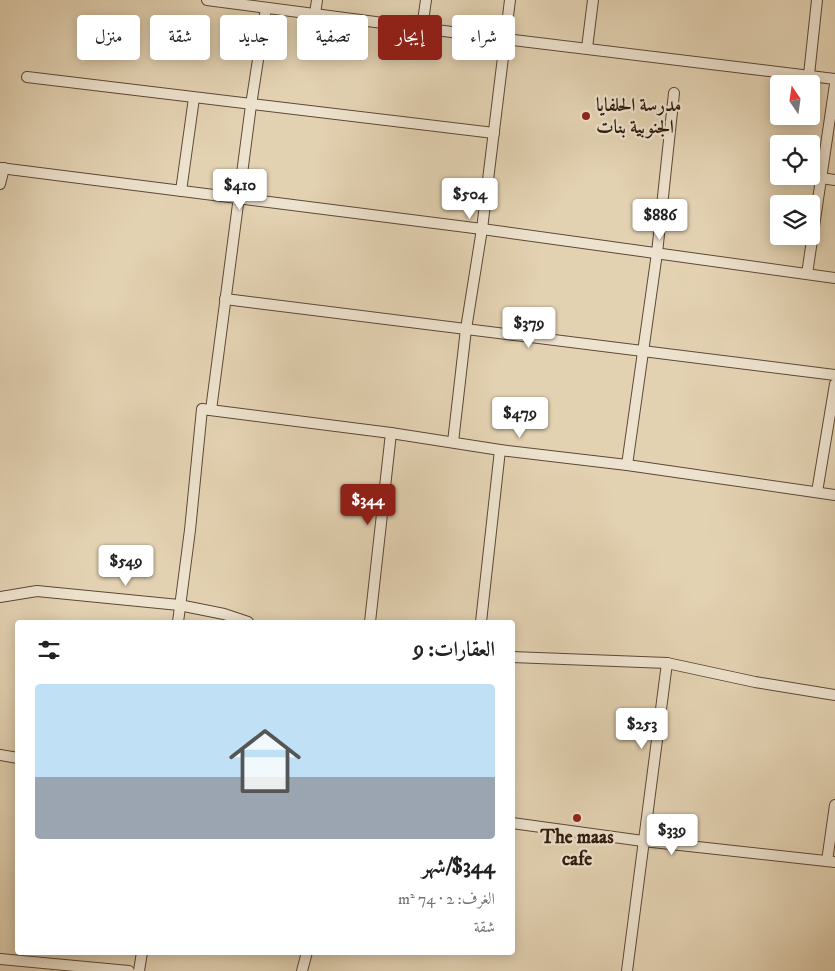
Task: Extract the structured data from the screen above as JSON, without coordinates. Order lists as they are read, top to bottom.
{
  "places": ["مدرسة الحلفايا الجنوبية بنات", "The maas cafe"],
  "north": "top",
  "page": {
    "chip": [
      "شراء",
      "إيجار",
      "تصفية",
      "جديد",
      "شقة",
      "منزل"
    ],
    "price": [
      "$410",
      "$504",
      "$886",
      "$379",
      "$479",
      "$344",
      "$549",
      "$253",
      "$339"
    ],
    "heading": "العقارات: 9",
    "list": [
      {
        "name": "$344/شهر",
        "note": "الغرف: 2 · 74 m² · شقة"
      }
    ]
  }
}
